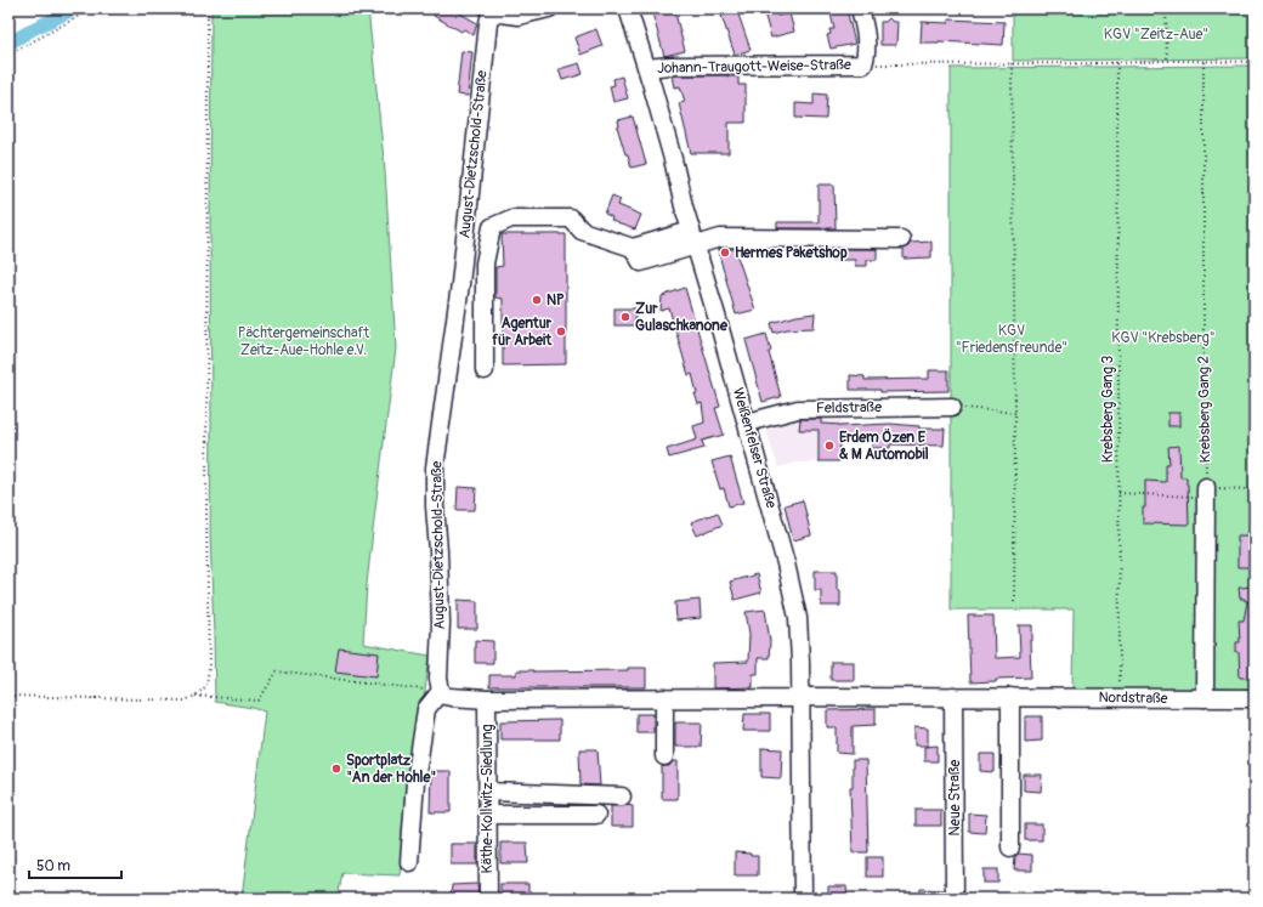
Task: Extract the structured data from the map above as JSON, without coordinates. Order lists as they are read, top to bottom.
{
  "streets": {
    "street": [
      "Johann-Traugott-Weise-Straße",
      "August-Dietzschold-Straße",
      "Feldstraße",
      "Weißenfelser Straße",
      "Nordstraße",
      "Neue Straße",
      "Käthe-Kollwitz-Siedlung"
    ],
    "path": ["Krebsberg Gang 3", "Krebsberg Gang 2"]
  },
  "crossings": [
    ["Johann-Traugott-Weise-Straße", "Weißenfelser Straße"],
    ["Feldstraße", "Weißenfelser Straße"],
    ["Krebsberg Gang 3", "Nordstraße"],
    ["Weißenfelser Straße", "Nordstraße"],
    ["Nordstraße", "Neue Straße"]
  ],
  "parks": [
    "KGV \"Zeitz-Aue\"",
    "KGV \"Friedensfreunde\"",
    "Pächtergemeinschaft Zeitz-Aue-Hohle e.V.",
    "KGV \"Krebsberg\""
  ],
  "places": [
    "Hermes Paketshop",
    "NP",
    "Zur Gulaschkanone",
    "Agentur für Arbeit",
    "Erdem Özen E & M Automobil",
    "Sportplatz \"An der Hohle\""
  ],
  "scale_bar": "50 m"
}
